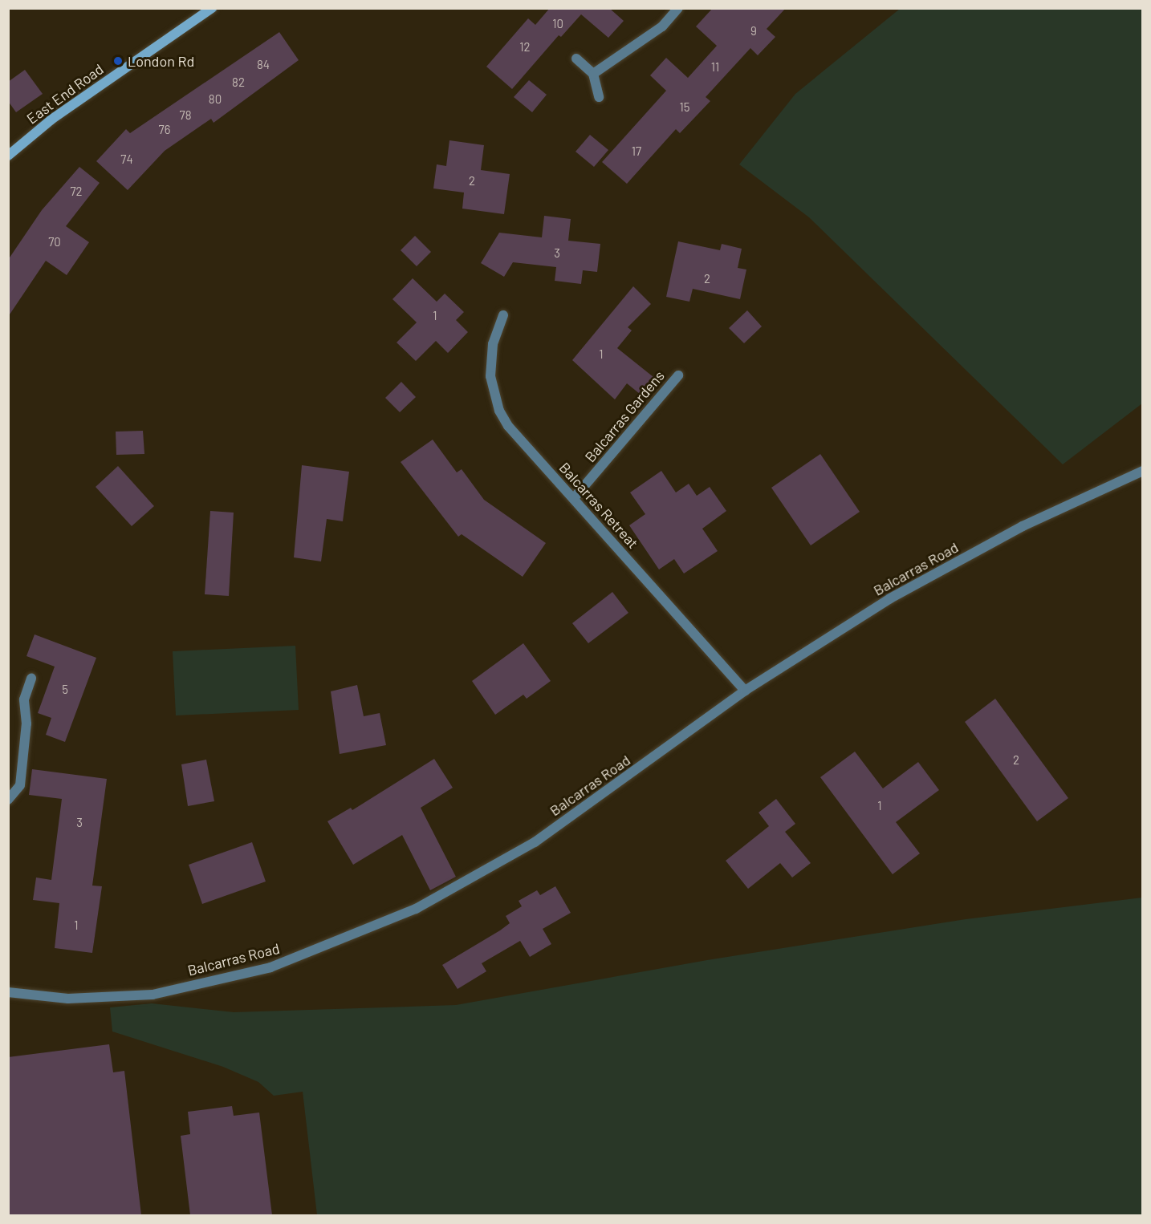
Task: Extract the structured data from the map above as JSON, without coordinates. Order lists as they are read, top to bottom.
{
  "streets": {
    "street": [
      "East End Road",
      "Balcarras Gardens",
      "Balcarras Retreat",
      "Balcarras Road"
    ]
  },
  "crossings": [
    ["Balcarras Gardens", "Balcarras Retreat"],
    ["Balcarras Retreat", "Balcarras Road"]
  ],
  "places": ["London Rd"],
  "house_numbers": [
    "10",
    "9",
    "12",
    "84",
    "11",
    "82",
    "80",
    "15",
    "78",
    "76",
    "17",
    "74",
    "2",
    "72",
    "70",
    "3",
    "2",
    "1",
    "1",
    "5",
    "2",
    "1",
    "3",
    "1"
  ]
}
